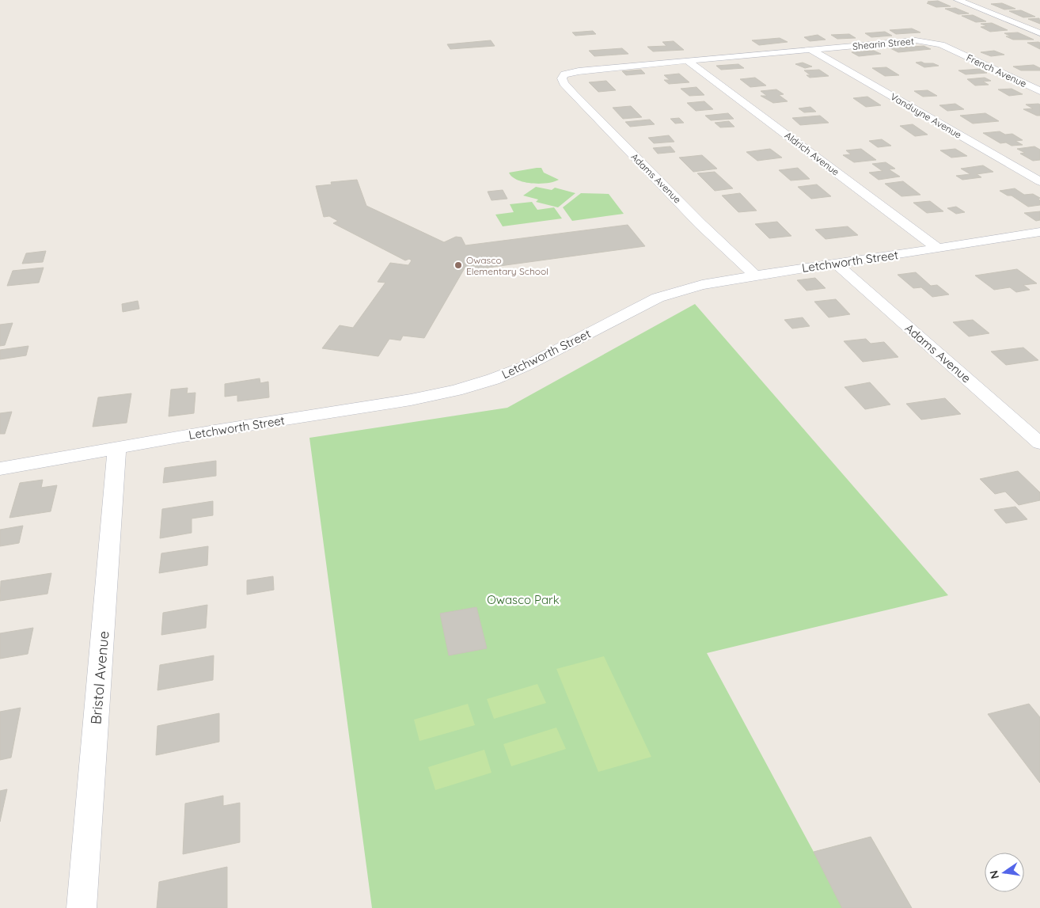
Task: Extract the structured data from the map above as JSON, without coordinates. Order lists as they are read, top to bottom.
{
  "streets": {
    "street": [
      "Shearin Street",
      "French Avenue",
      "Vanduyne Avenue",
      "Aldrich Avenue",
      "Adams Avenue",
      "Letchworth Street",
      "Bristol Avenue"
    ]
  },
  "crossings": [
    ["Shearin Street", "French Avenue"],
    ["Shearin Street", "Vanduyne Avenue"],
    ["Aldrich Avenue", "Adams Avenue"],
    ["Aldrich Avenue", "Letchworth Street"],
    ["Adams Avenue", "Letchworth Street"],
    ["Letchworth Street", "Bristol Avenue"]
  ],
  "parks": ["Owasco Park"],
  "places": ["Owasco Elementary School"],
  "north": "left"
}
